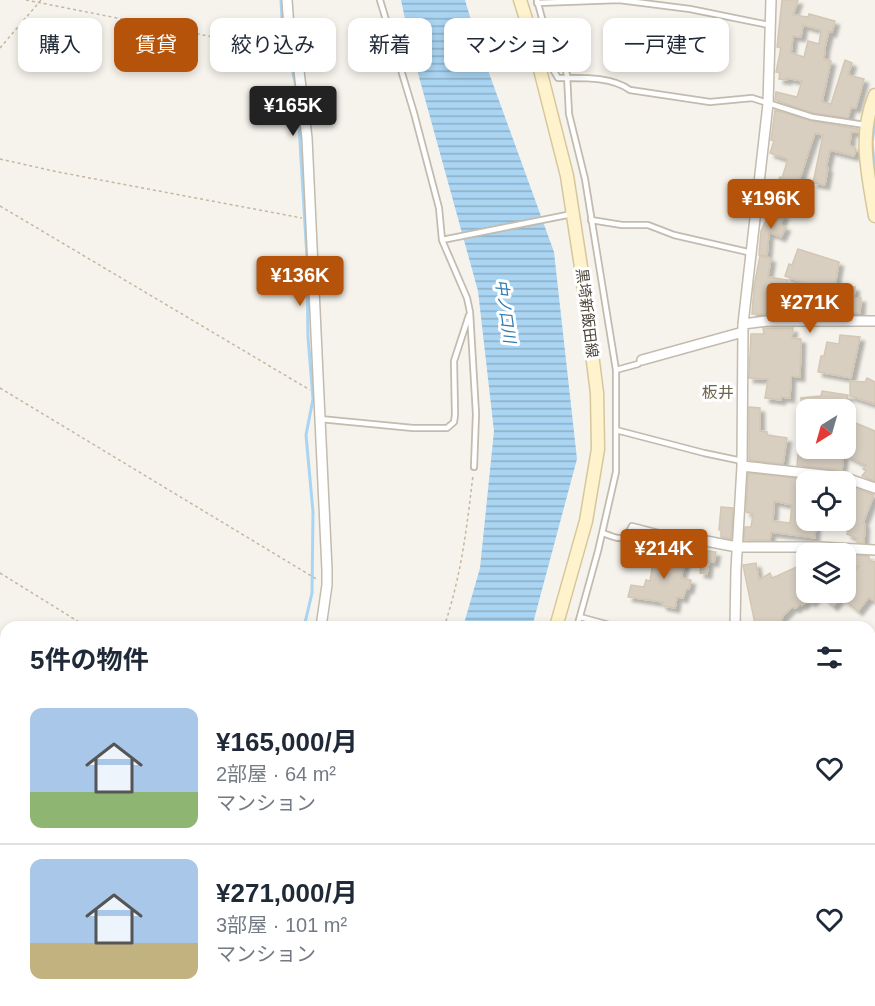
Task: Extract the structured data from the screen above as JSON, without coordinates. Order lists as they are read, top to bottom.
{
  "streets": {
    "main road": ["黒埼新飯田線"]
  },
  "districts": ["板井"],
  "water": ["中ノ口川"],
  "north": "bottom left",
  "page": {
    "chip": [
      "購入",
      "賃貸",
      "絞り込み",
      "新着",
      "マンション",
      "一戸建て"
    ],
    "price": [
      "¥165K",
      "¥196K",
      "¥136K",
      "¥271K",
      "¥214K"
    ],
    "heading": "5件の物件",
    "list": [
      {
        "name": "¥165,000/月",
        "note": "2部屋 · 64 m² · マンション"
      },
      {
        "name": "¥271,000/月",
        "note": "3部屋 · 101 m² · マンション"
      }
    ]
  }
}
